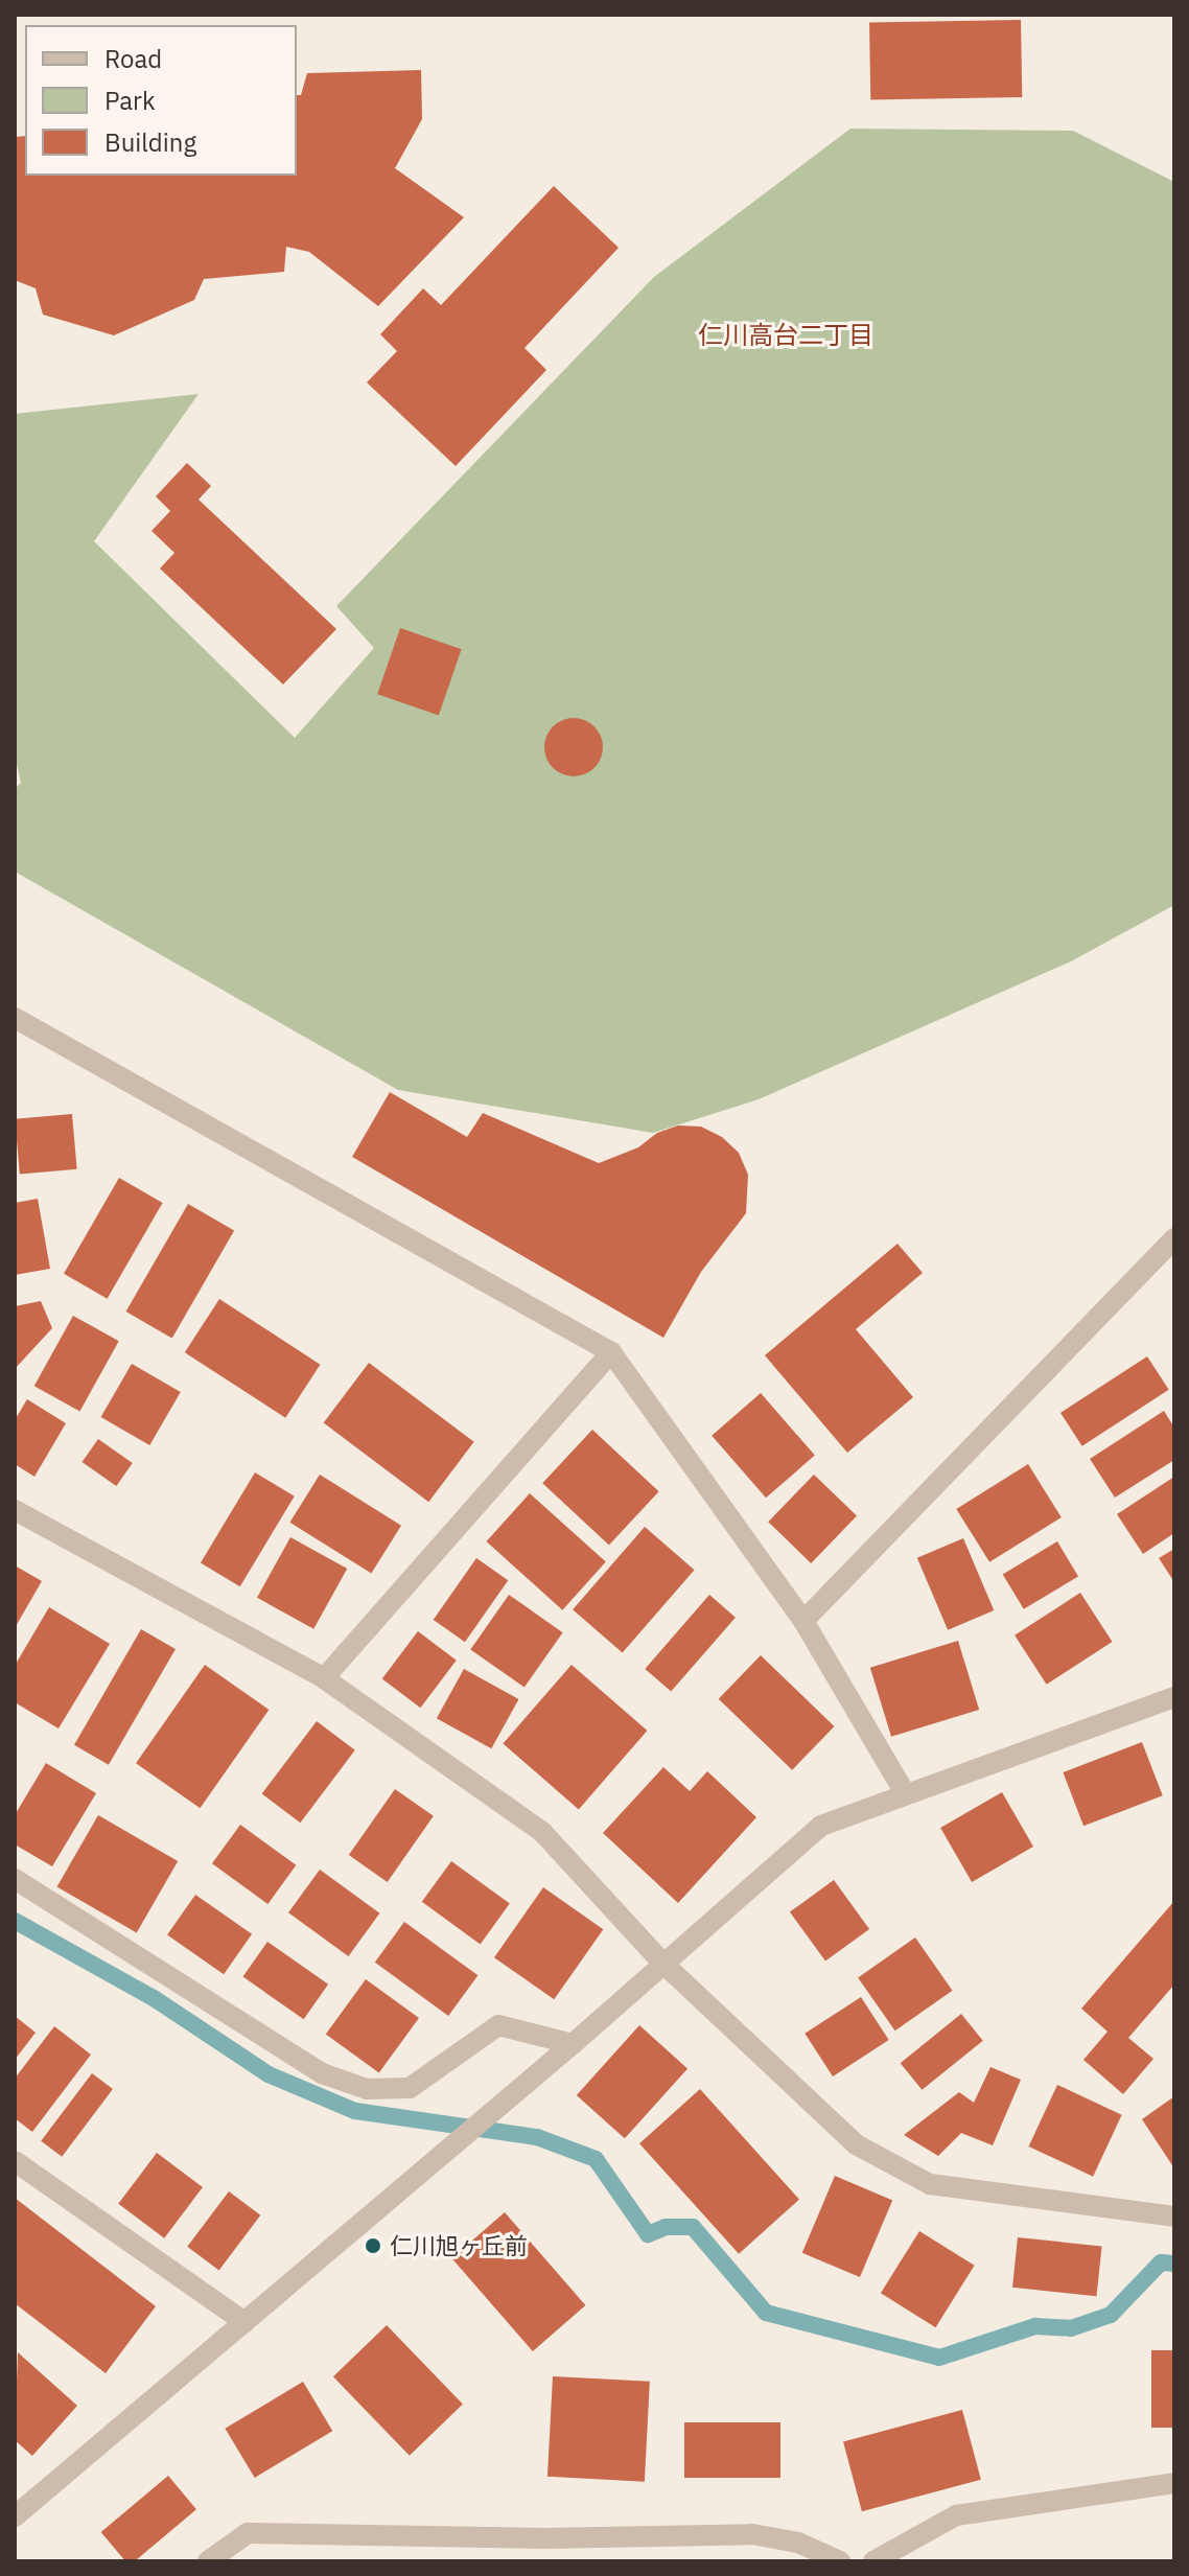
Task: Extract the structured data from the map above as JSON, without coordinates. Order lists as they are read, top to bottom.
{
  "districts": ["仁川高台二丁目"],
  "places": ["仁川旭ヶ丘前"],
  "legend": ["Road", "Park", "Building"]
}
